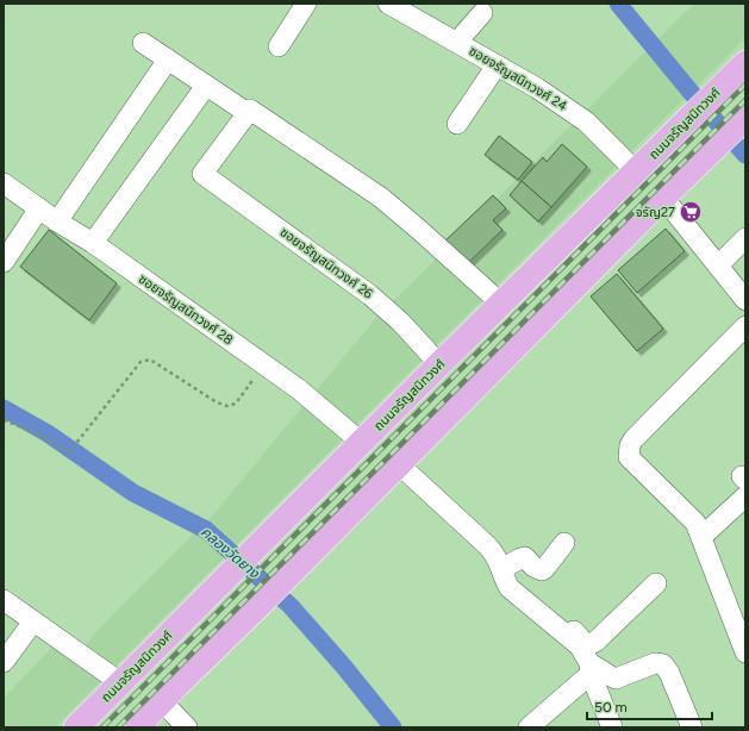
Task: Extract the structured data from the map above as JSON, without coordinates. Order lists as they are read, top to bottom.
{
  "streets": {
    "main road": ["ถนนจรัญสนิทวงศ์"],
    "street": ["ซอยจรัญสนิทวงศ์ 24", "ซอยจรัญสนิทวงศ์ 26", "ซอยจรัญสนิทวงศ์ 28"]
  },
  "crossings": [
    ["ซอยจรัญสนิทวงศ์ 24", "ถนนจรัญสนิทวงศ์"],
    ["ถนนจรัญสนิทวงศ์", "ซอยจรัญสนิทวงศ์ 26"],
    ["ถนนจรัญสนิทวงศ์", "ซอยจรัญสนิทวงศ์ 28"]
  ],
  "water": ["คลองวัดยาง"],
  "places": {
    "supermarket": ["จรัญ27"]
  },
  "scale_bar": "50 m"
}
